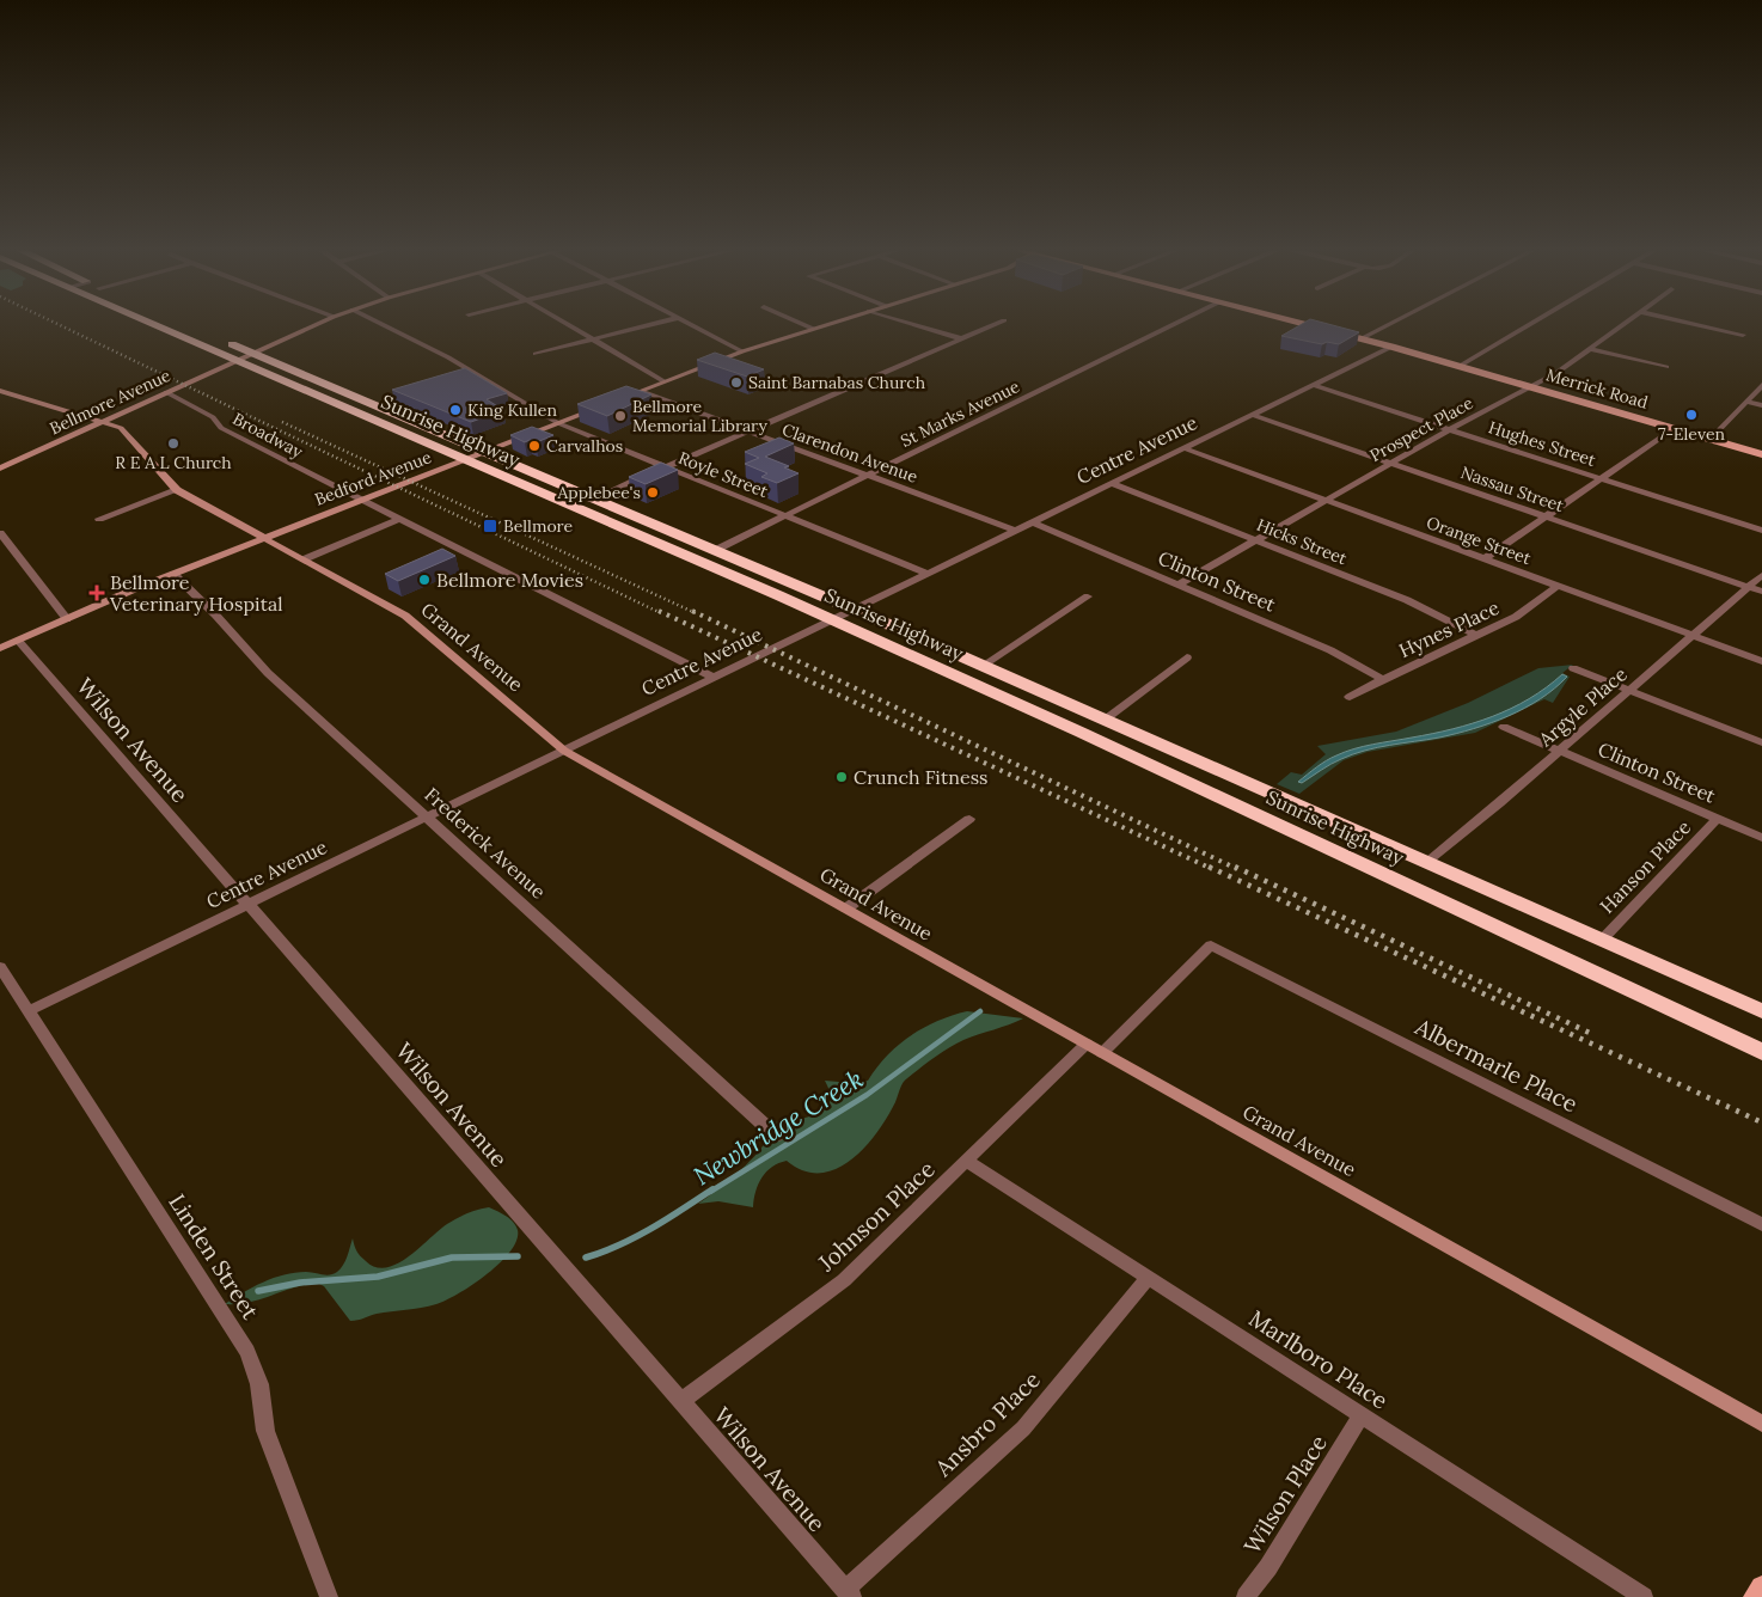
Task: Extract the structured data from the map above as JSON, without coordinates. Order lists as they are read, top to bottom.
{
  "streets": {
    "highway": ["Sunrise Highway"],
    "main road": ["Merrick Road"],
    "street": [
      "Bellmore Avenue",
      "St Marks Avenue",
      "Prospect Place",
      "Broadway",
      "Hughes Street",
      "Centre Avenue",
      "Clarendon Avenue",
      "Royle Street",
      "Bedford Avenue",
      "Nassau Street",
      "Orange Street",
      "Hicks Street",
      "Clinton Street",
      "Hynes Place",
      "Grand Avenue",
      "Argyle Place",
      "Wilson Avenue",
      "Frederick Avenue",
      "Hanson Place",
      "Albermarle Place",
      "Johnson Place",
      "Linden Street",
      "Marlboro Place",
      "Ansbro Place",
      "Wilson Place"
    ]
  },
  "crossings": [
    ["Merrick Road", "Prospect Place"],
    ["Merrick Road", "Centre Avenue"],
    ["Bellmore Avenue", "Sunrise Highway"],
    ["Bellmore Avenue", "Broadway"],
    ["Bellmore Avenue", "Grand Avenue"],
    ["St Marks Avenue", "Sunrise Highway"],
    ["St Marks Avenue", "Clarendon Avenue"],
    ["St Marks Avenue", "Royle Street"],
    ["Prospect Place", "Hughes Street"],
    ["Prospect Place", "Nassau Street"],
    ["Prospect Place", "Orange Street"],
    ["Prospect Place", "Hicks Street"],
    ["Prospect Place", "Clinton Street"],
    ["Sunrise Highway", "Centre Avenue"],
    ["Sunrise Highway", "Bedford Avenue"],
    ["Sunrise Highway", "Argyle Place"],
    ["Sunrise Highway", "Hanson Place"],
    ["Broadway", "Centre Avenue"],
    ["Broadway", "Bedford Avenue"],
    ["Hughes Street", "Centre Avenue"],
    ["Centre Avenue", "Clarendon Avenue"],
    ["Centre Avenue", "Royle Street"],
    ["Centre Avenue", "Nassau Street"],
    ["Centre Avenue", "Orange Street"],
    ["Centre Avenue", "Hicks Street"],
    ["Centre Avenue", "Clinton Street"],
    ["Centre Avenue", "Grand Avenue"],
    ["Centre Avenue", "Wilson Avenue"],
    ["Centre Avenue", "Frederick Avenue"],
    ["Centre Avenue", "Linden Street"],
    ["Royle Street", "Bedford Avenue"],
    ["Bedford Avenue", "Grand Avenue"],
    ["Bedford Avenue", "Wilson Avenue"],
    ["Bedford Avenue", "Frederick Avenue"],
    ["Nassau Street", "Argyle Place"],
    ["Orange Street", "Hynes Place"],
    ["Orange Street", "Argyle Place"],
    ["Hicks Street", "Hynes Place"],
    ["Clinton Street", "Hynes Place"],
    ["Clinton Street", "Argyle Place"],
    ["Clinton Street", "Hanson Place"],
    ["Grand Avenue", "Albermarle Place"],
    ["Grand Avenue", "Johnson Place"],
    ["Wilson Avenue", "Johnson Place"],
    ["Wilson Avenue", "Ansbro Place"],
    ["Johnson Place", "Marlboro Place"],
    ["Marlboro Place", "Ansbro Place"],
    ["Marlboro Place", "Wilson Place"]
  ],
  "water": ["Newbridge Creek"],
  "places": {
    "other": [
      "Saint Barnabas Church",
      "King Kullen",
      "7-Eleven",
      "Bellmore Memorial Library",
      "R E A L Church",
      "Carvalhos",
      "Applebee's",
      "Bellmore Movies",
      "Crunch Fitness"
    ],
    "transit": ["Bellmore"],
    "health": ["Bellmore Veterinary Hospital"]
  }
}
